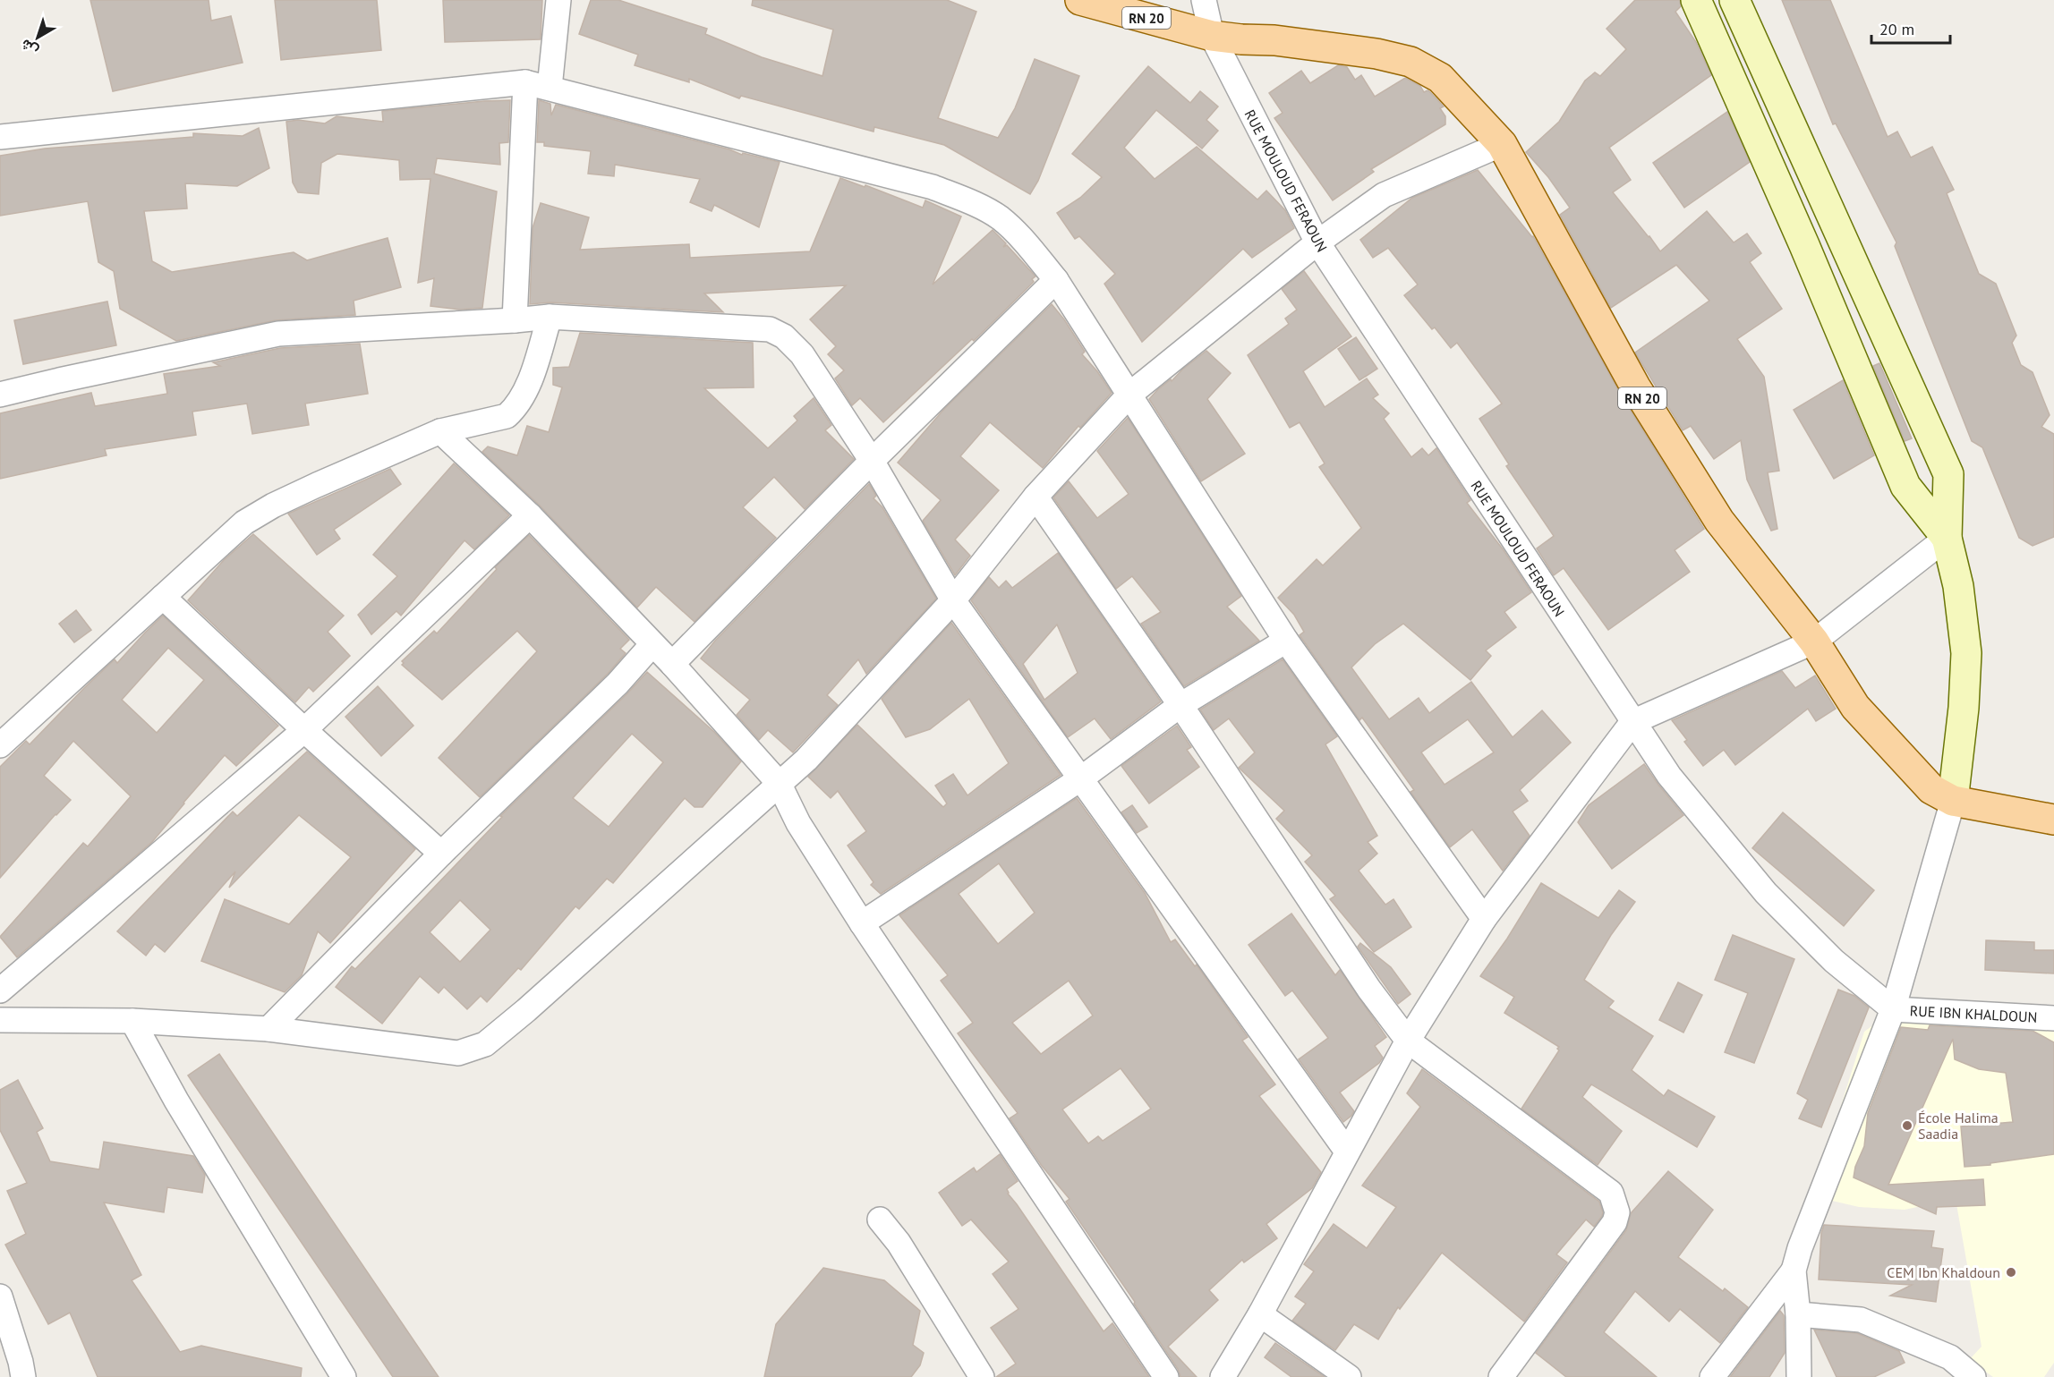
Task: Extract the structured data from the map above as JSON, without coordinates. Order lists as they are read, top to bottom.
{
  "streets": {
    "main road": ["RN 20"],
    "street": ["RUE MOULOUD FERAOUN", "RUE IBN KHALDOUN"]
  },
  "crossings": [
    ["RN 20", "RUE MOULOUD FERAOUN"],
    ["RUE MOULOUD FERAOUN", "RUE IBN KHALDOUN"]
  ],
  "places": ["École Halima Saadia", "CEM Ibn Khaldoun"],
  "scale_bar": "20 m",
  "north": "bottom left"
}
